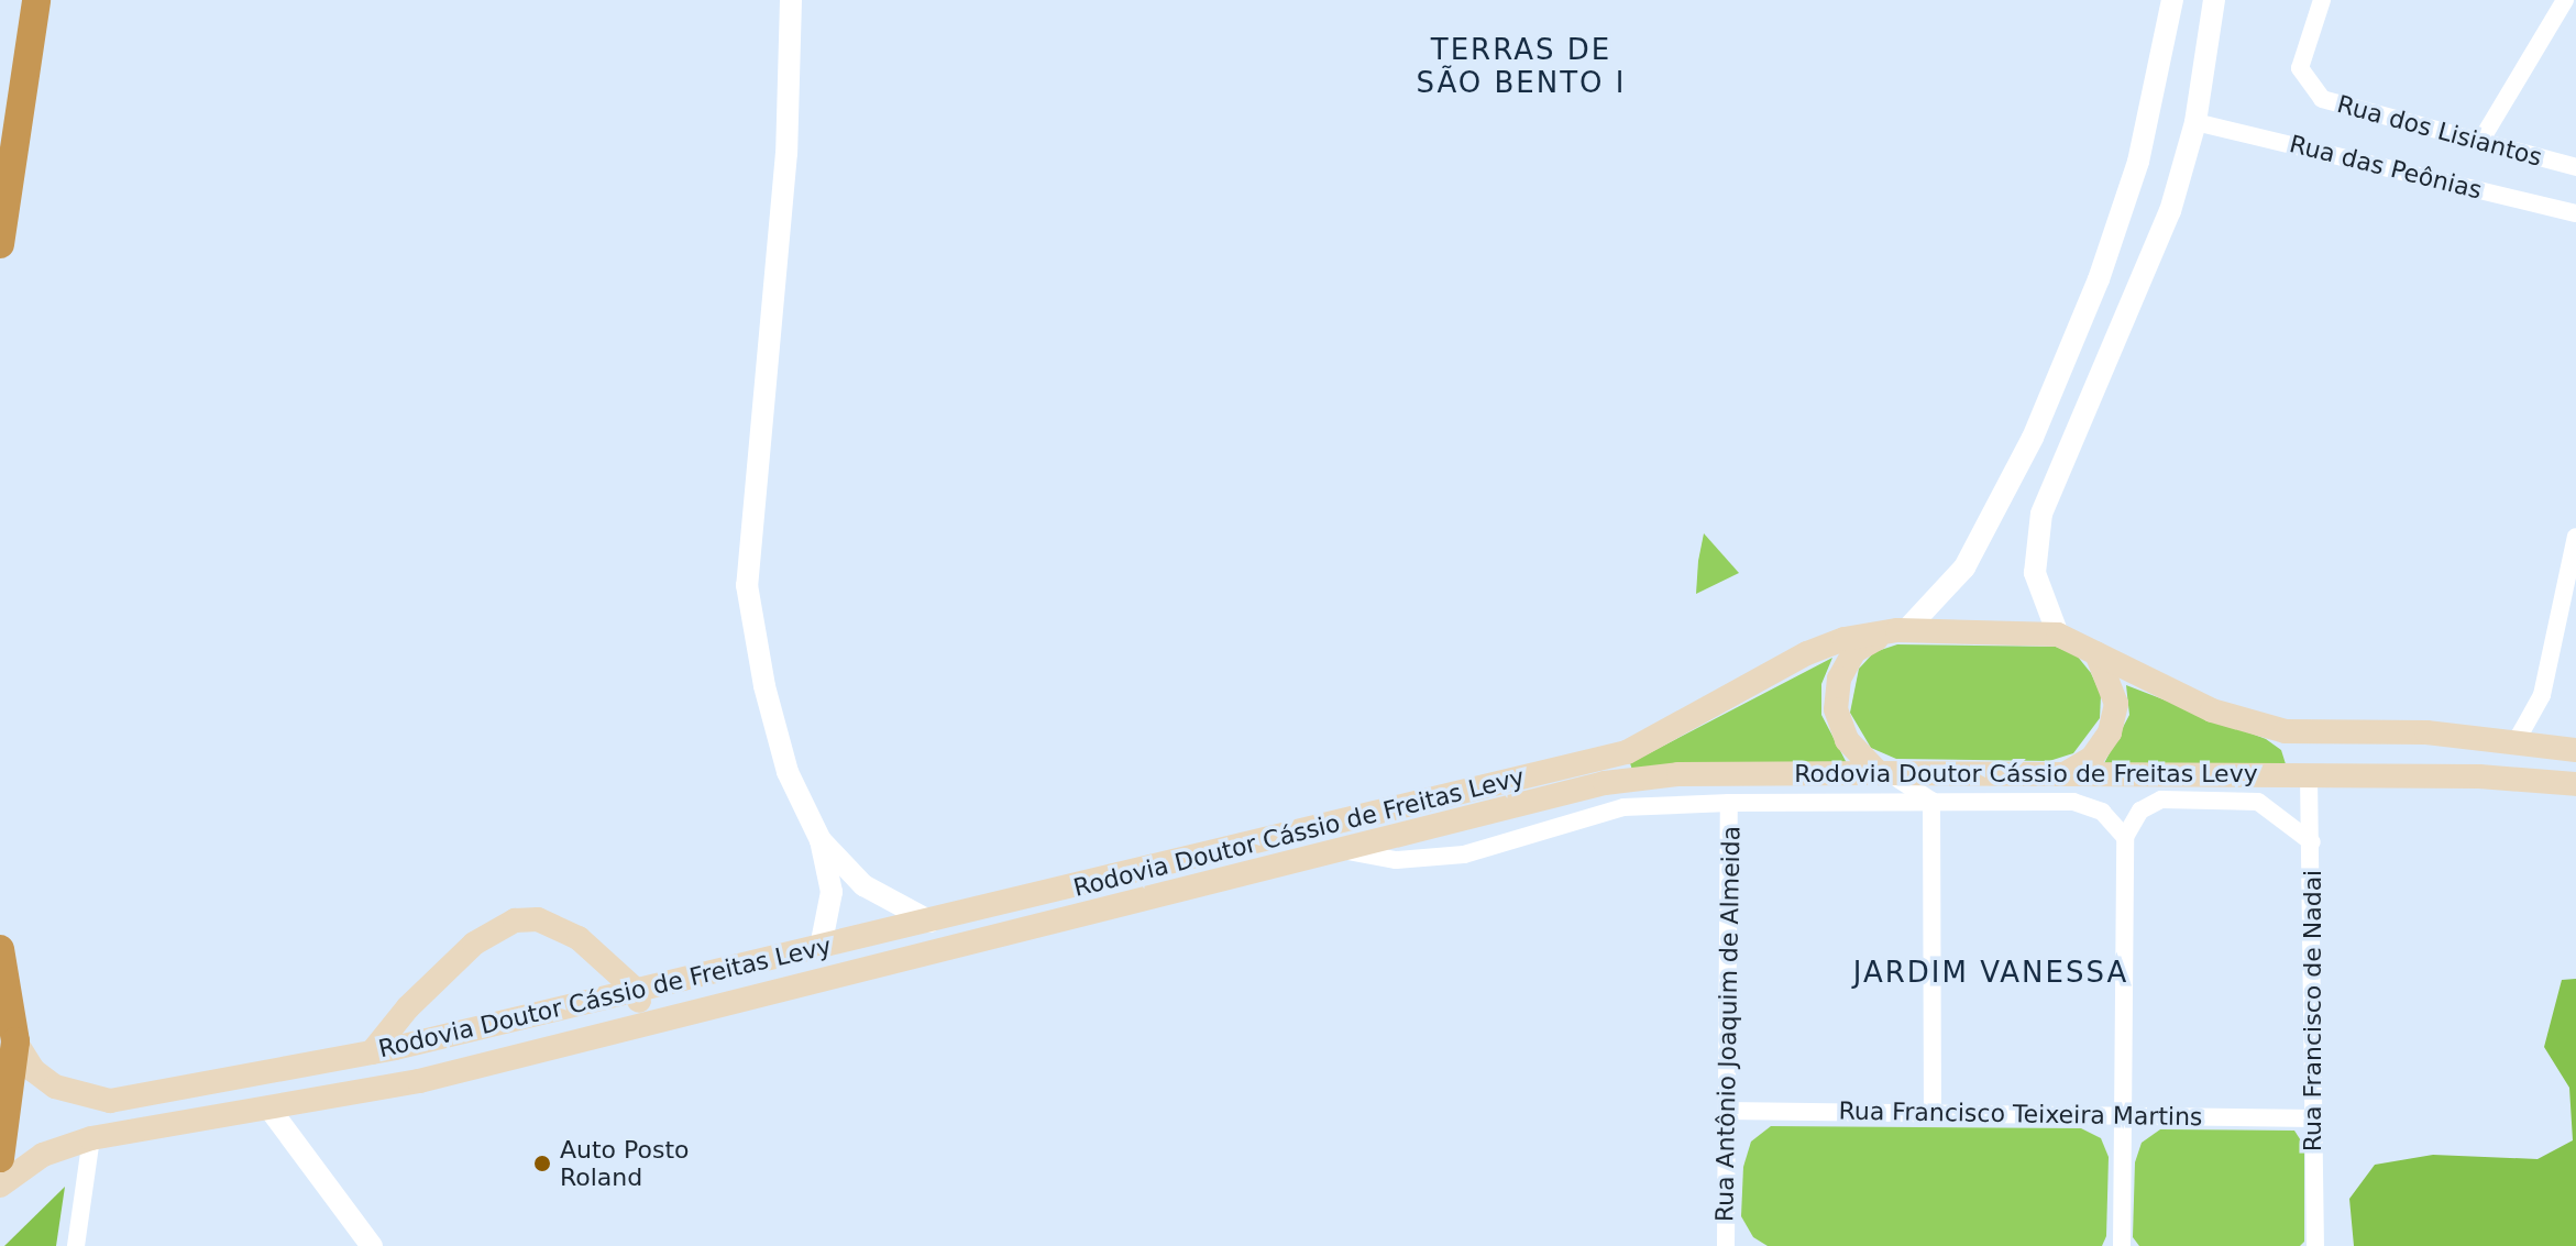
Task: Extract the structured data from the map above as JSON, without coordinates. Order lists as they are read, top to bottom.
{
  "streets": {
    "main road": ["Rodovia Doutor Cássio de Freitas Levy"],
    "street": [
      "Rua dos Lisiantos",
      "Rua das Peônias",
      "Rua Francisco de Nadai",
      "Rua Antônio Joaquim de Almeida",
      "Rua Francisco Teixeira Martins"
    ]
  },
  "crossings": [
    ["Rodovia Doutor Cássio de Freitas Levy", "Rua Francisco de Nadai"],
    ["Rua Francisco de Nadai", "Rua Francisco Teixeira Martins"],
    ["Rua Antônio Joaquim de Almeida", "Rua Francisco Teixeira Martins"]
  ],
  "districts": ["TERRAS DE SÃO BENTO I", "JARDIM VANESSA"],
  "places": ["Auto Posto Roland"]
}
